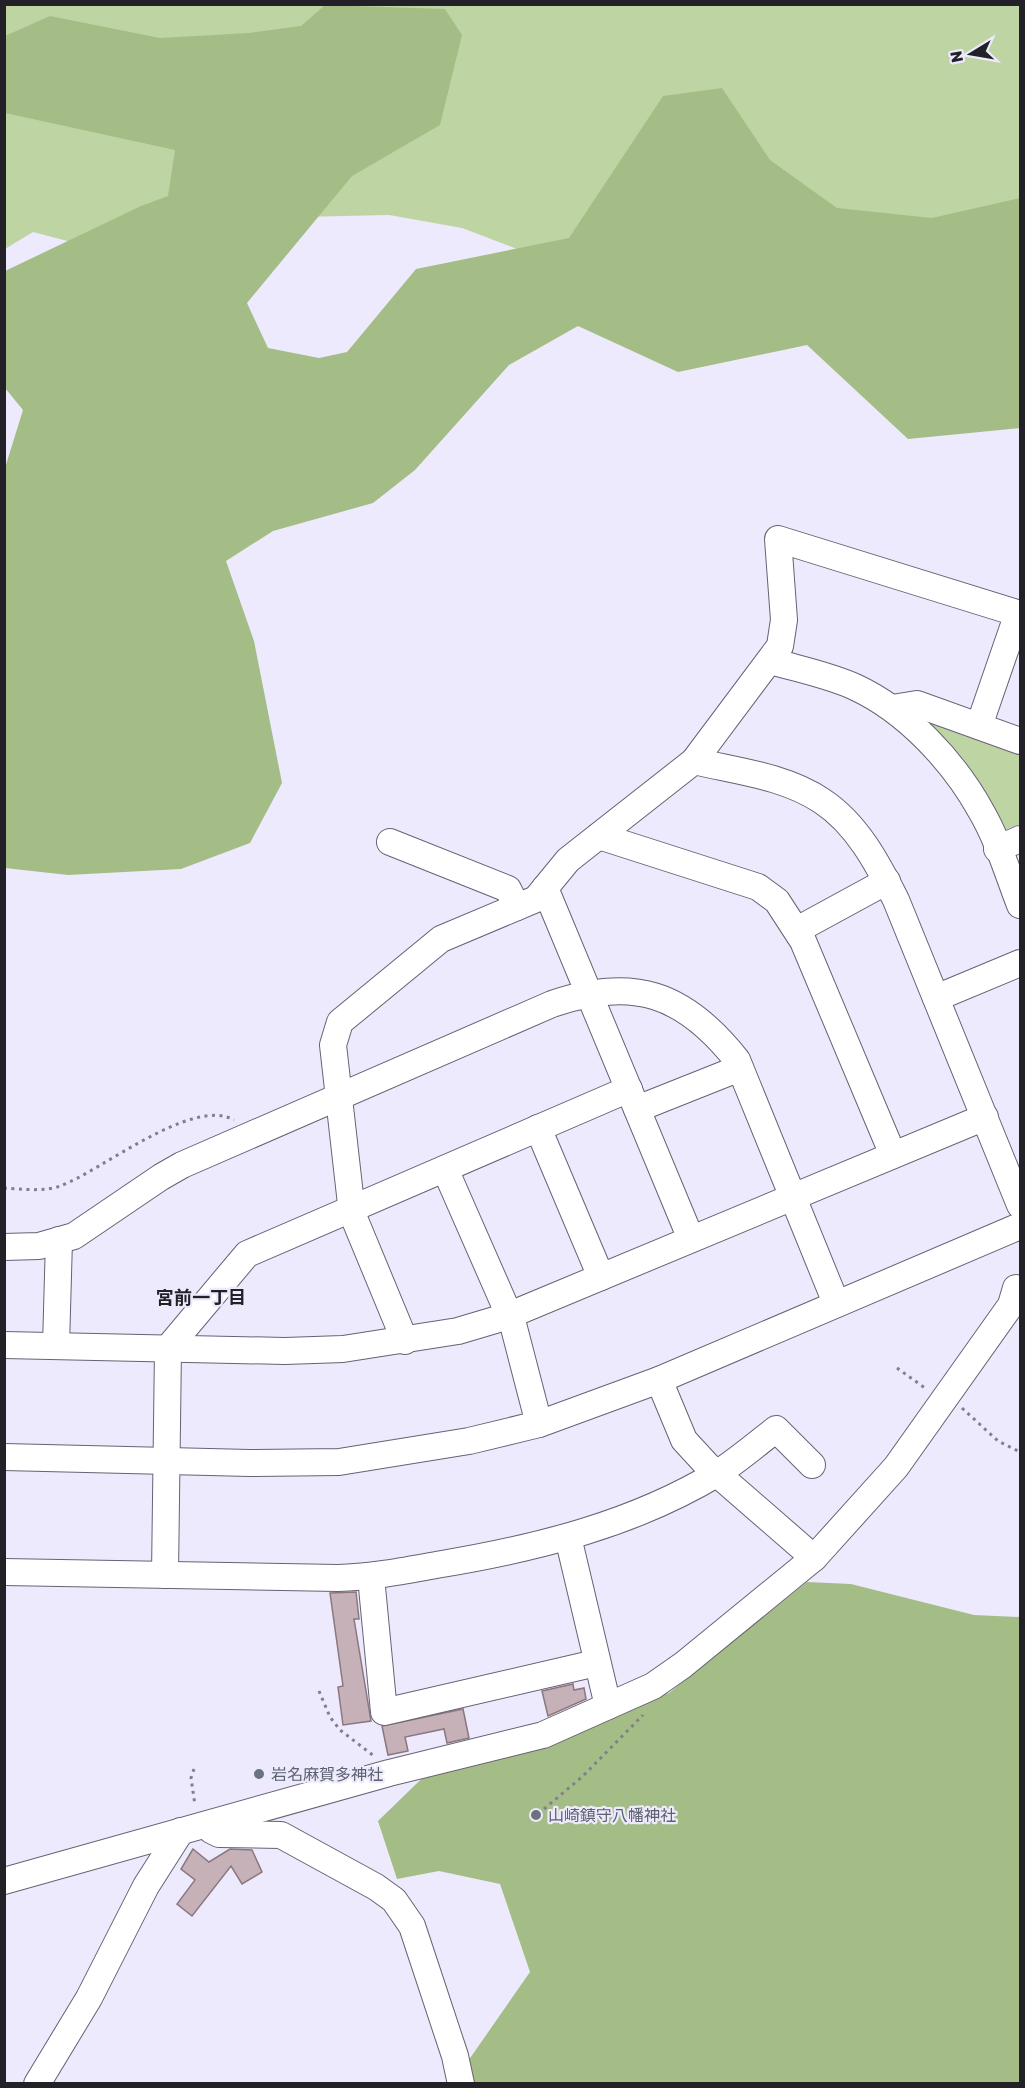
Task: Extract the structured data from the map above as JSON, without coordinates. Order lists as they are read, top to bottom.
{
  "districts": ["宮前一丁目"],
  "places": ["岩名麻賀多神社", "山崎鎮守八幡神社"],
  "north": "left"
}
